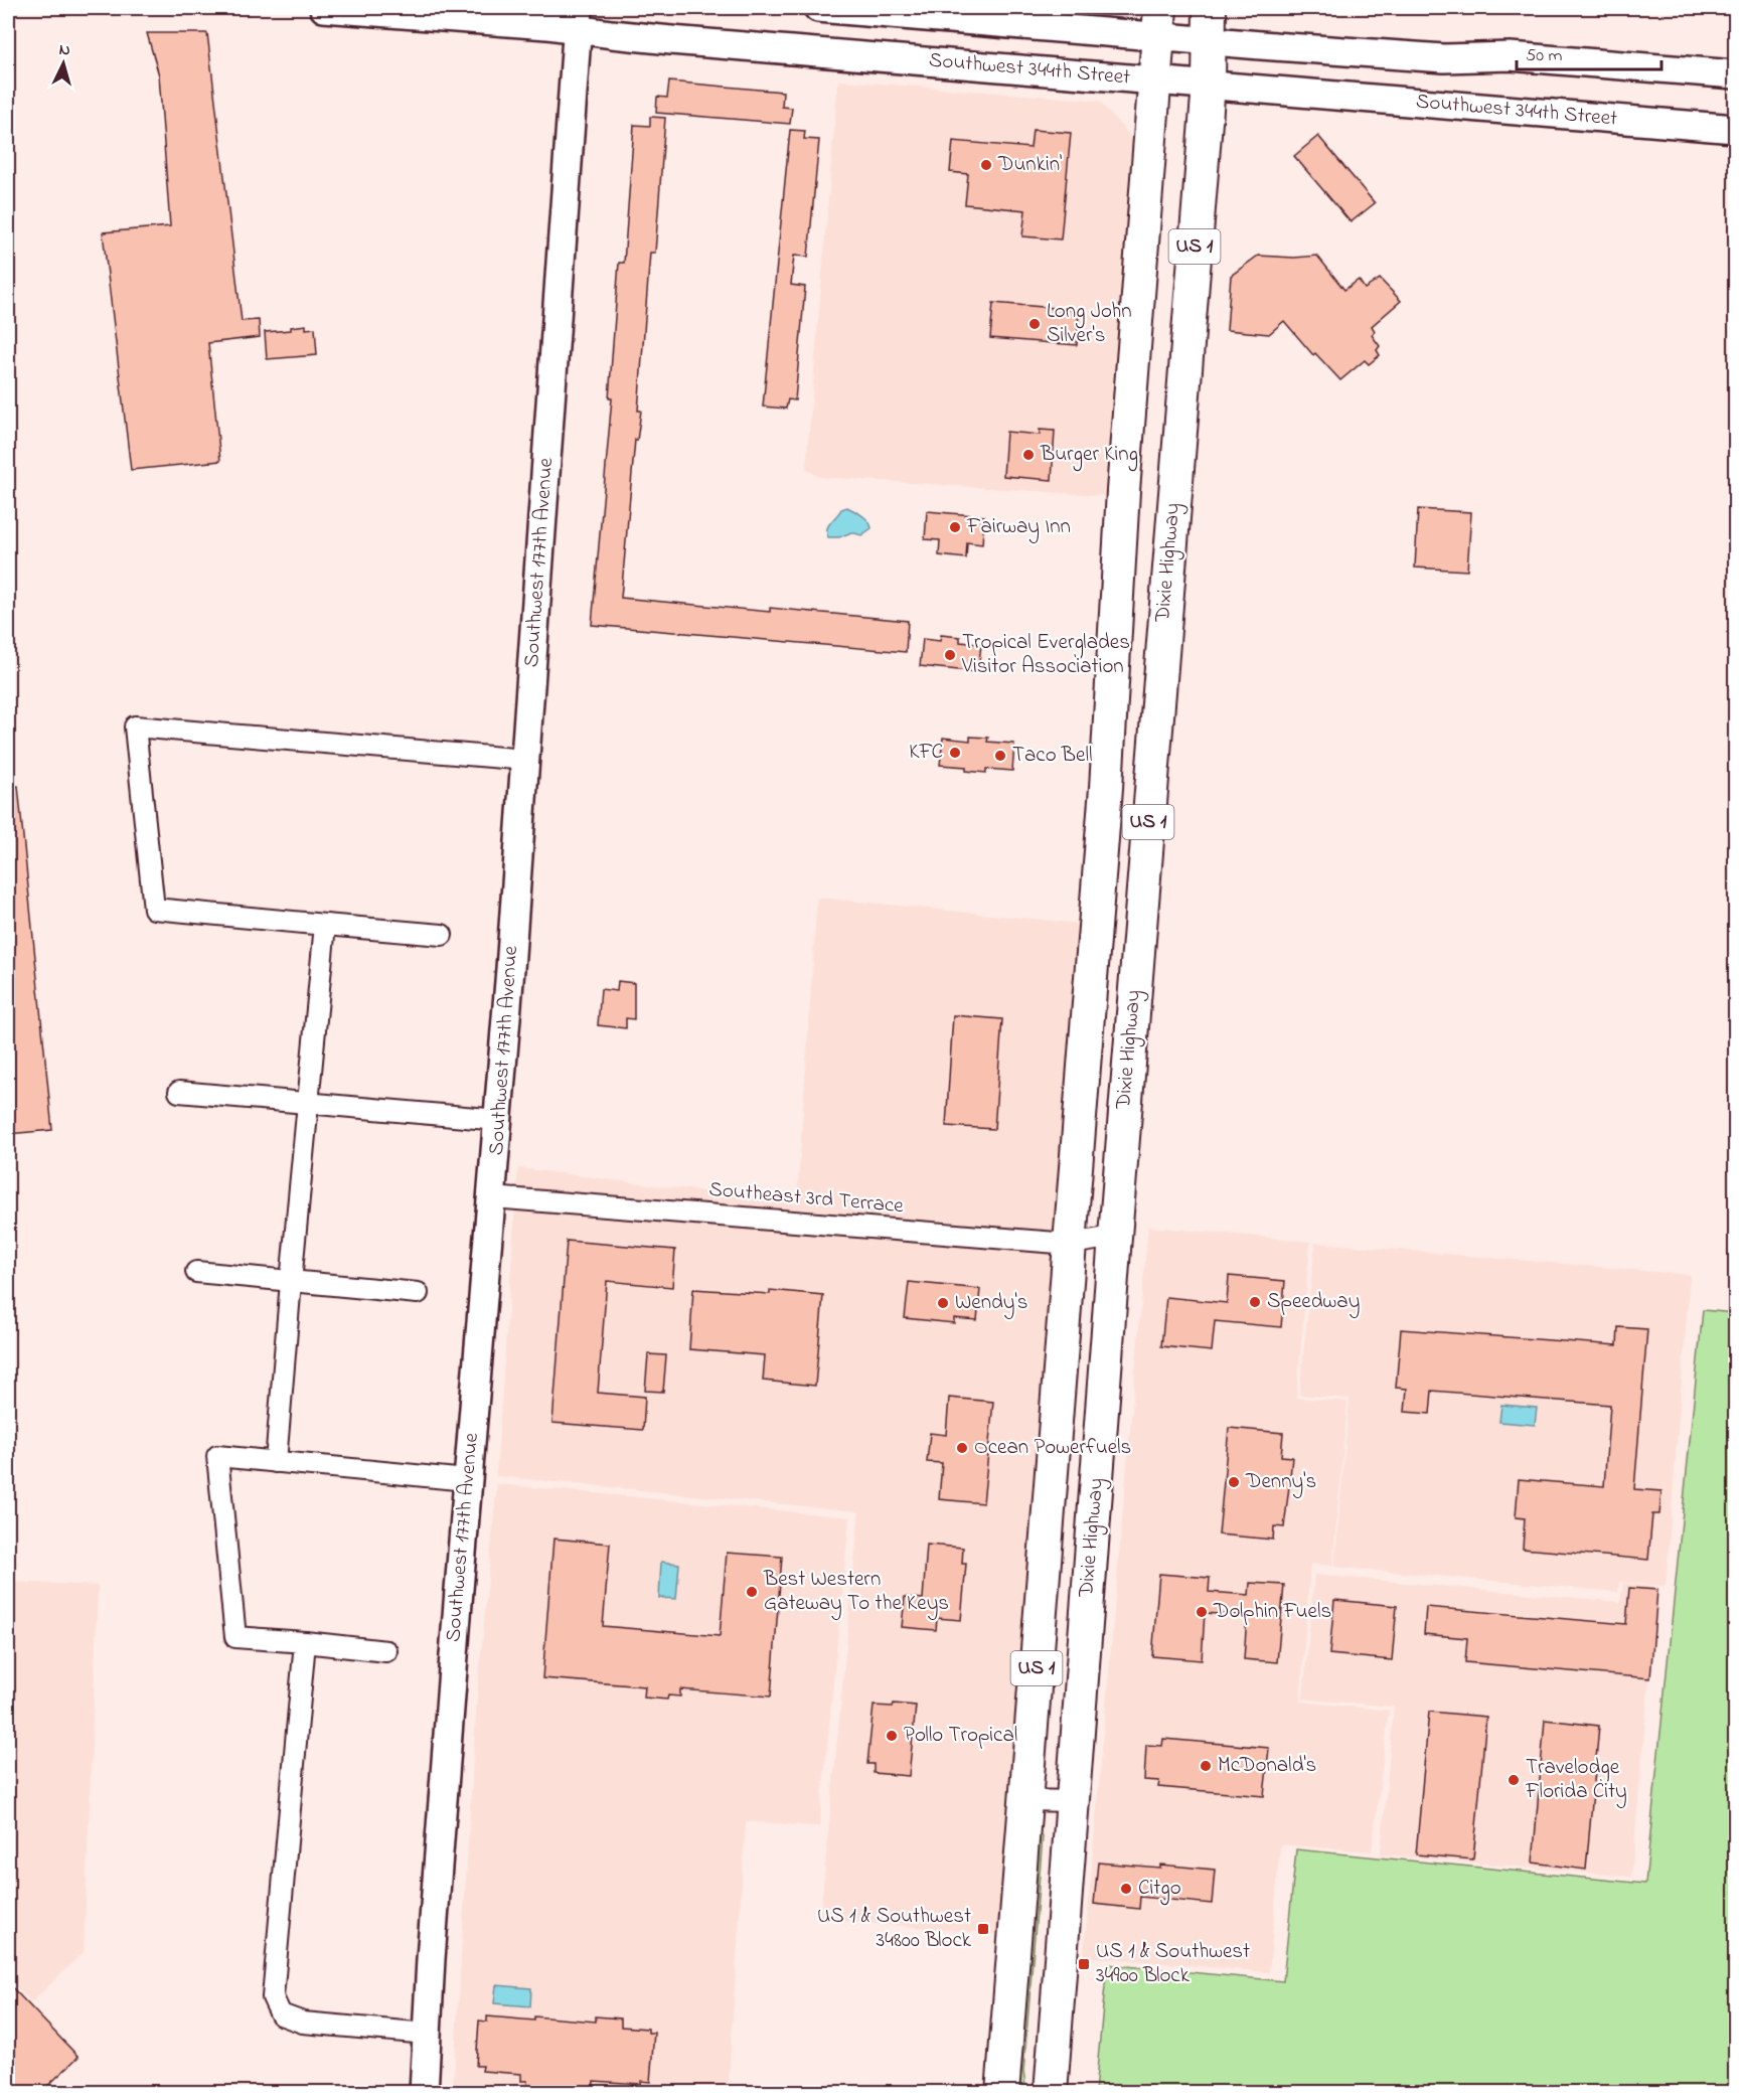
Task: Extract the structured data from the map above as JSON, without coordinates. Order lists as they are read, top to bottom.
{
  "streets": {
    "highway": ["US 1", "Dixie Highway"],
    "main road": ["Southwest 344th Street", "Southwest 177th Avenue"],
    "street": ["Southeast 3rd Terrace"]
  },
  "crossings": [
    ["Southwest 344th Street", "Southwest 177th Avenue"],
    ["Southwest 344th Street", "Dixie Highway"],
    ["Southwest 177th Avenue", "Southeast 3rd Terrace"],
    ["Dixie Highway", "Southeast 3rd Terrace"]
  ],
  "places": {
    "other": [
      "Dunkin'",
      "Long John Silver's",
      "Burger King",
      "Fairway Inn",
      "Tropical Everglades Visitor Association",
      "KFC",
      "Taco Bell",
      "Speedway",
      "Wendy's",
      "Ocean Powerfuels",
      "Denny's",
      "Best Western Gateway To the Keys",
      "Dolphin Fuels",
      "Pollo Tropical",
      "McDonald's",
      "Travelodge Florida City",
      "Citgo"
    ],
    "transit": ["US 1 & Southwest 34800 Block", "US 1 & Southwest 34900 Block"]
  },
  "scale_bar": "50 m",
  "north": "top"
}
